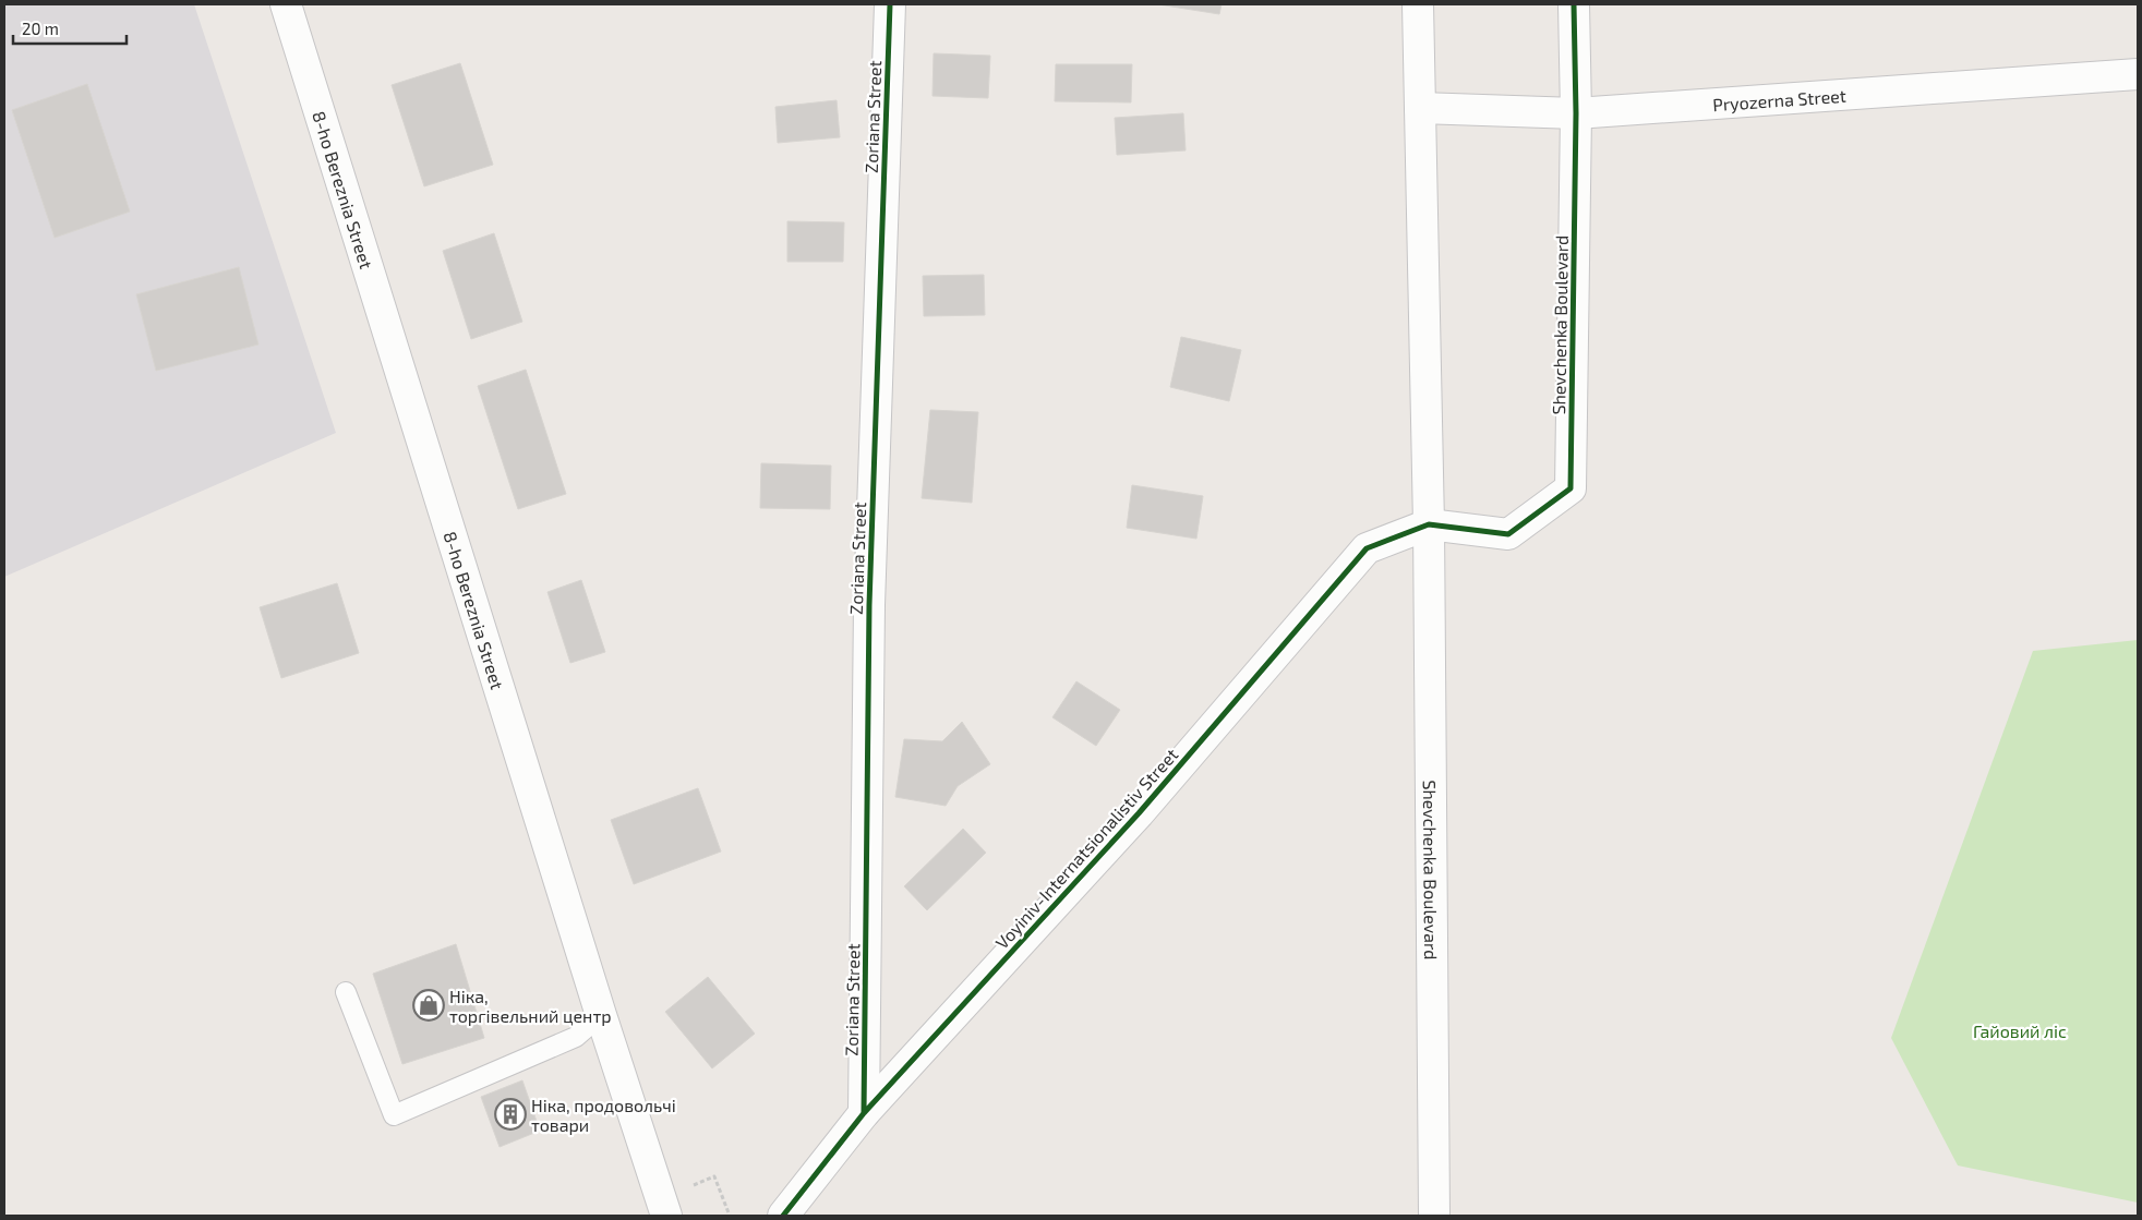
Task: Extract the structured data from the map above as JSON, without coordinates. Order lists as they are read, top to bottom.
{
  "streets": {
    "street": [
      "Pryozerna Street",
      "Zoriana Street",
      "8-ho Bereznia Street",
      "Shevchenka Boulevard",
      "Voyiniv-Internatsionalistiv Street"
    ]
  },
  "crossings": [
    ["Pryozerna Street", "Shevchenka Boulevard"],
    ["Zoriana Street", "Voyiniv-Internatsionalistiv Street"],
    ["Shevchenka Boulevard", "Voyiniv-Internatsionalistiv Street"]
  ],
  "parks": ["Гайовий ліс"],
  "places": {
    "shop": ["Ніка, торгівельний центр"],
    "building": ["Ніка, продовольчі товари"]
  },
  "scale_bar": "20 m"
}
